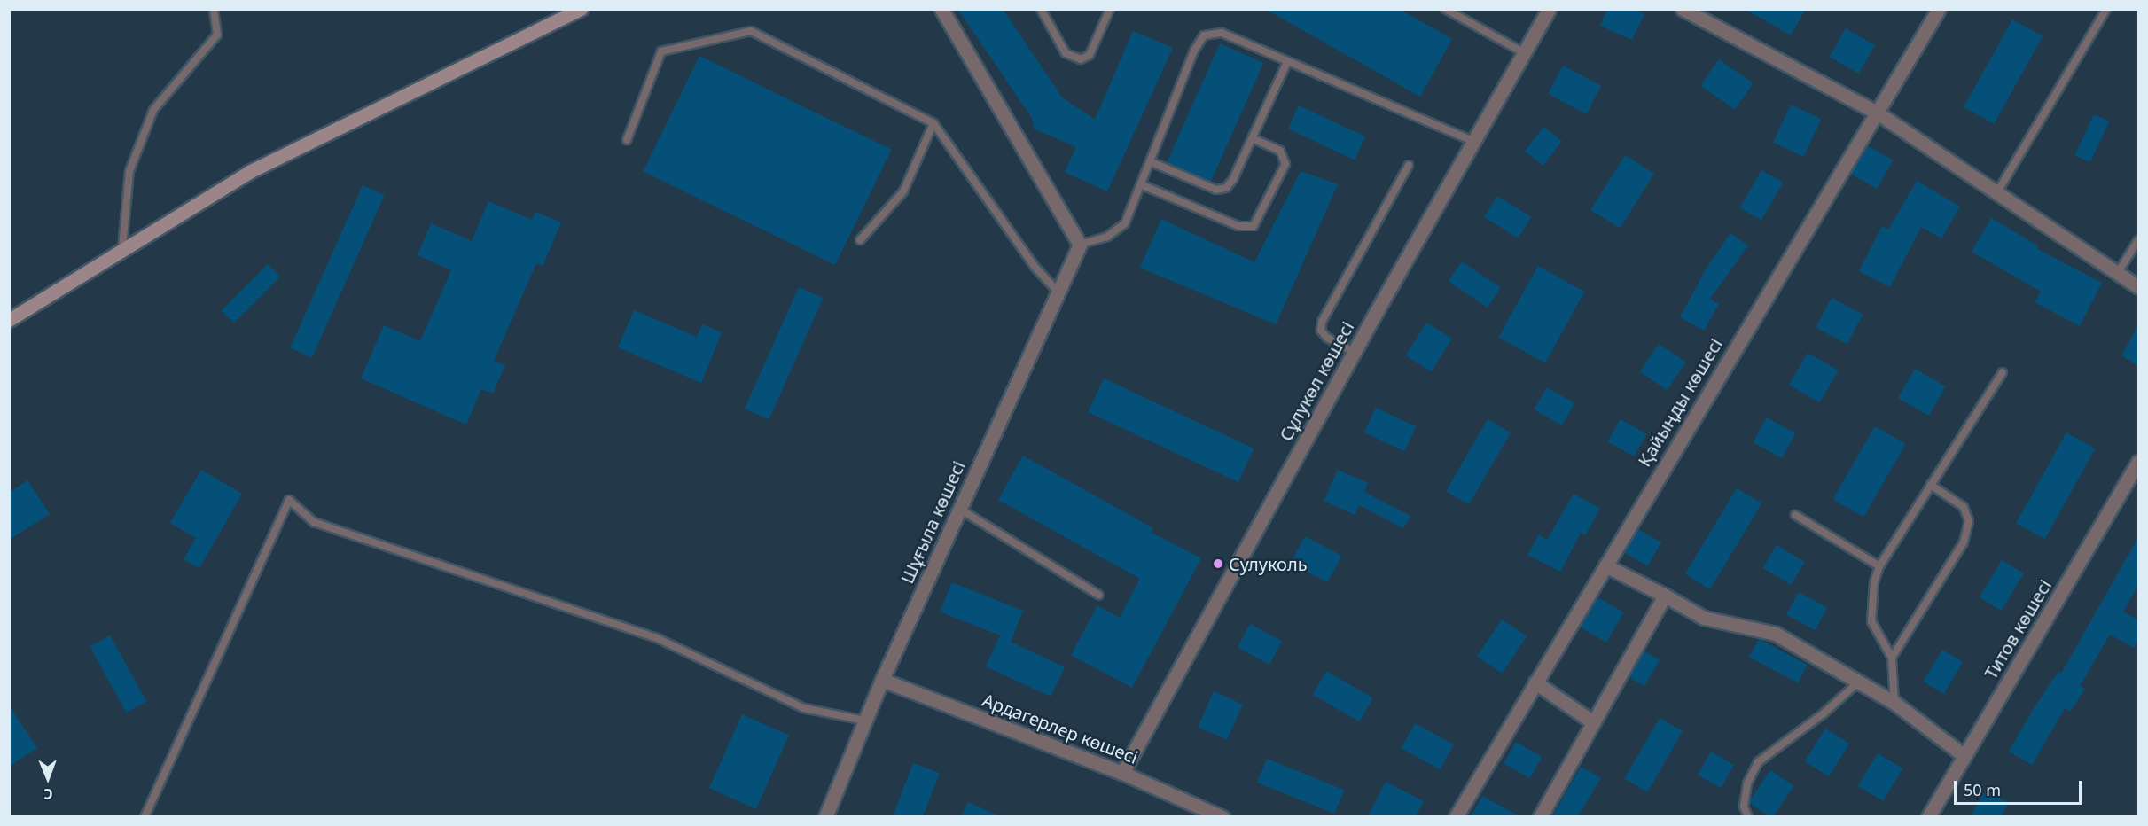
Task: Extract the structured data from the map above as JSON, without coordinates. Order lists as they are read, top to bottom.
{
  "streets": {
    "street": [
      "Сұлукөл көшесі",
      "Қайыңды көшесі",
      "Шұғыла көшесі",
      "Титов көшесі",
      "Ардагерлер көшесі"
    ]
  },
  "crossings": [
    ["Сұлукөл көшесі", "Ардагерлер көшесі"],
    ["Шұғыла көшесі", "Ардагерлер көшесі"]
  ],
  "places": ["Сулуколь"],
  "scale_bar": "50 m",
  "north": "bottom"
}
